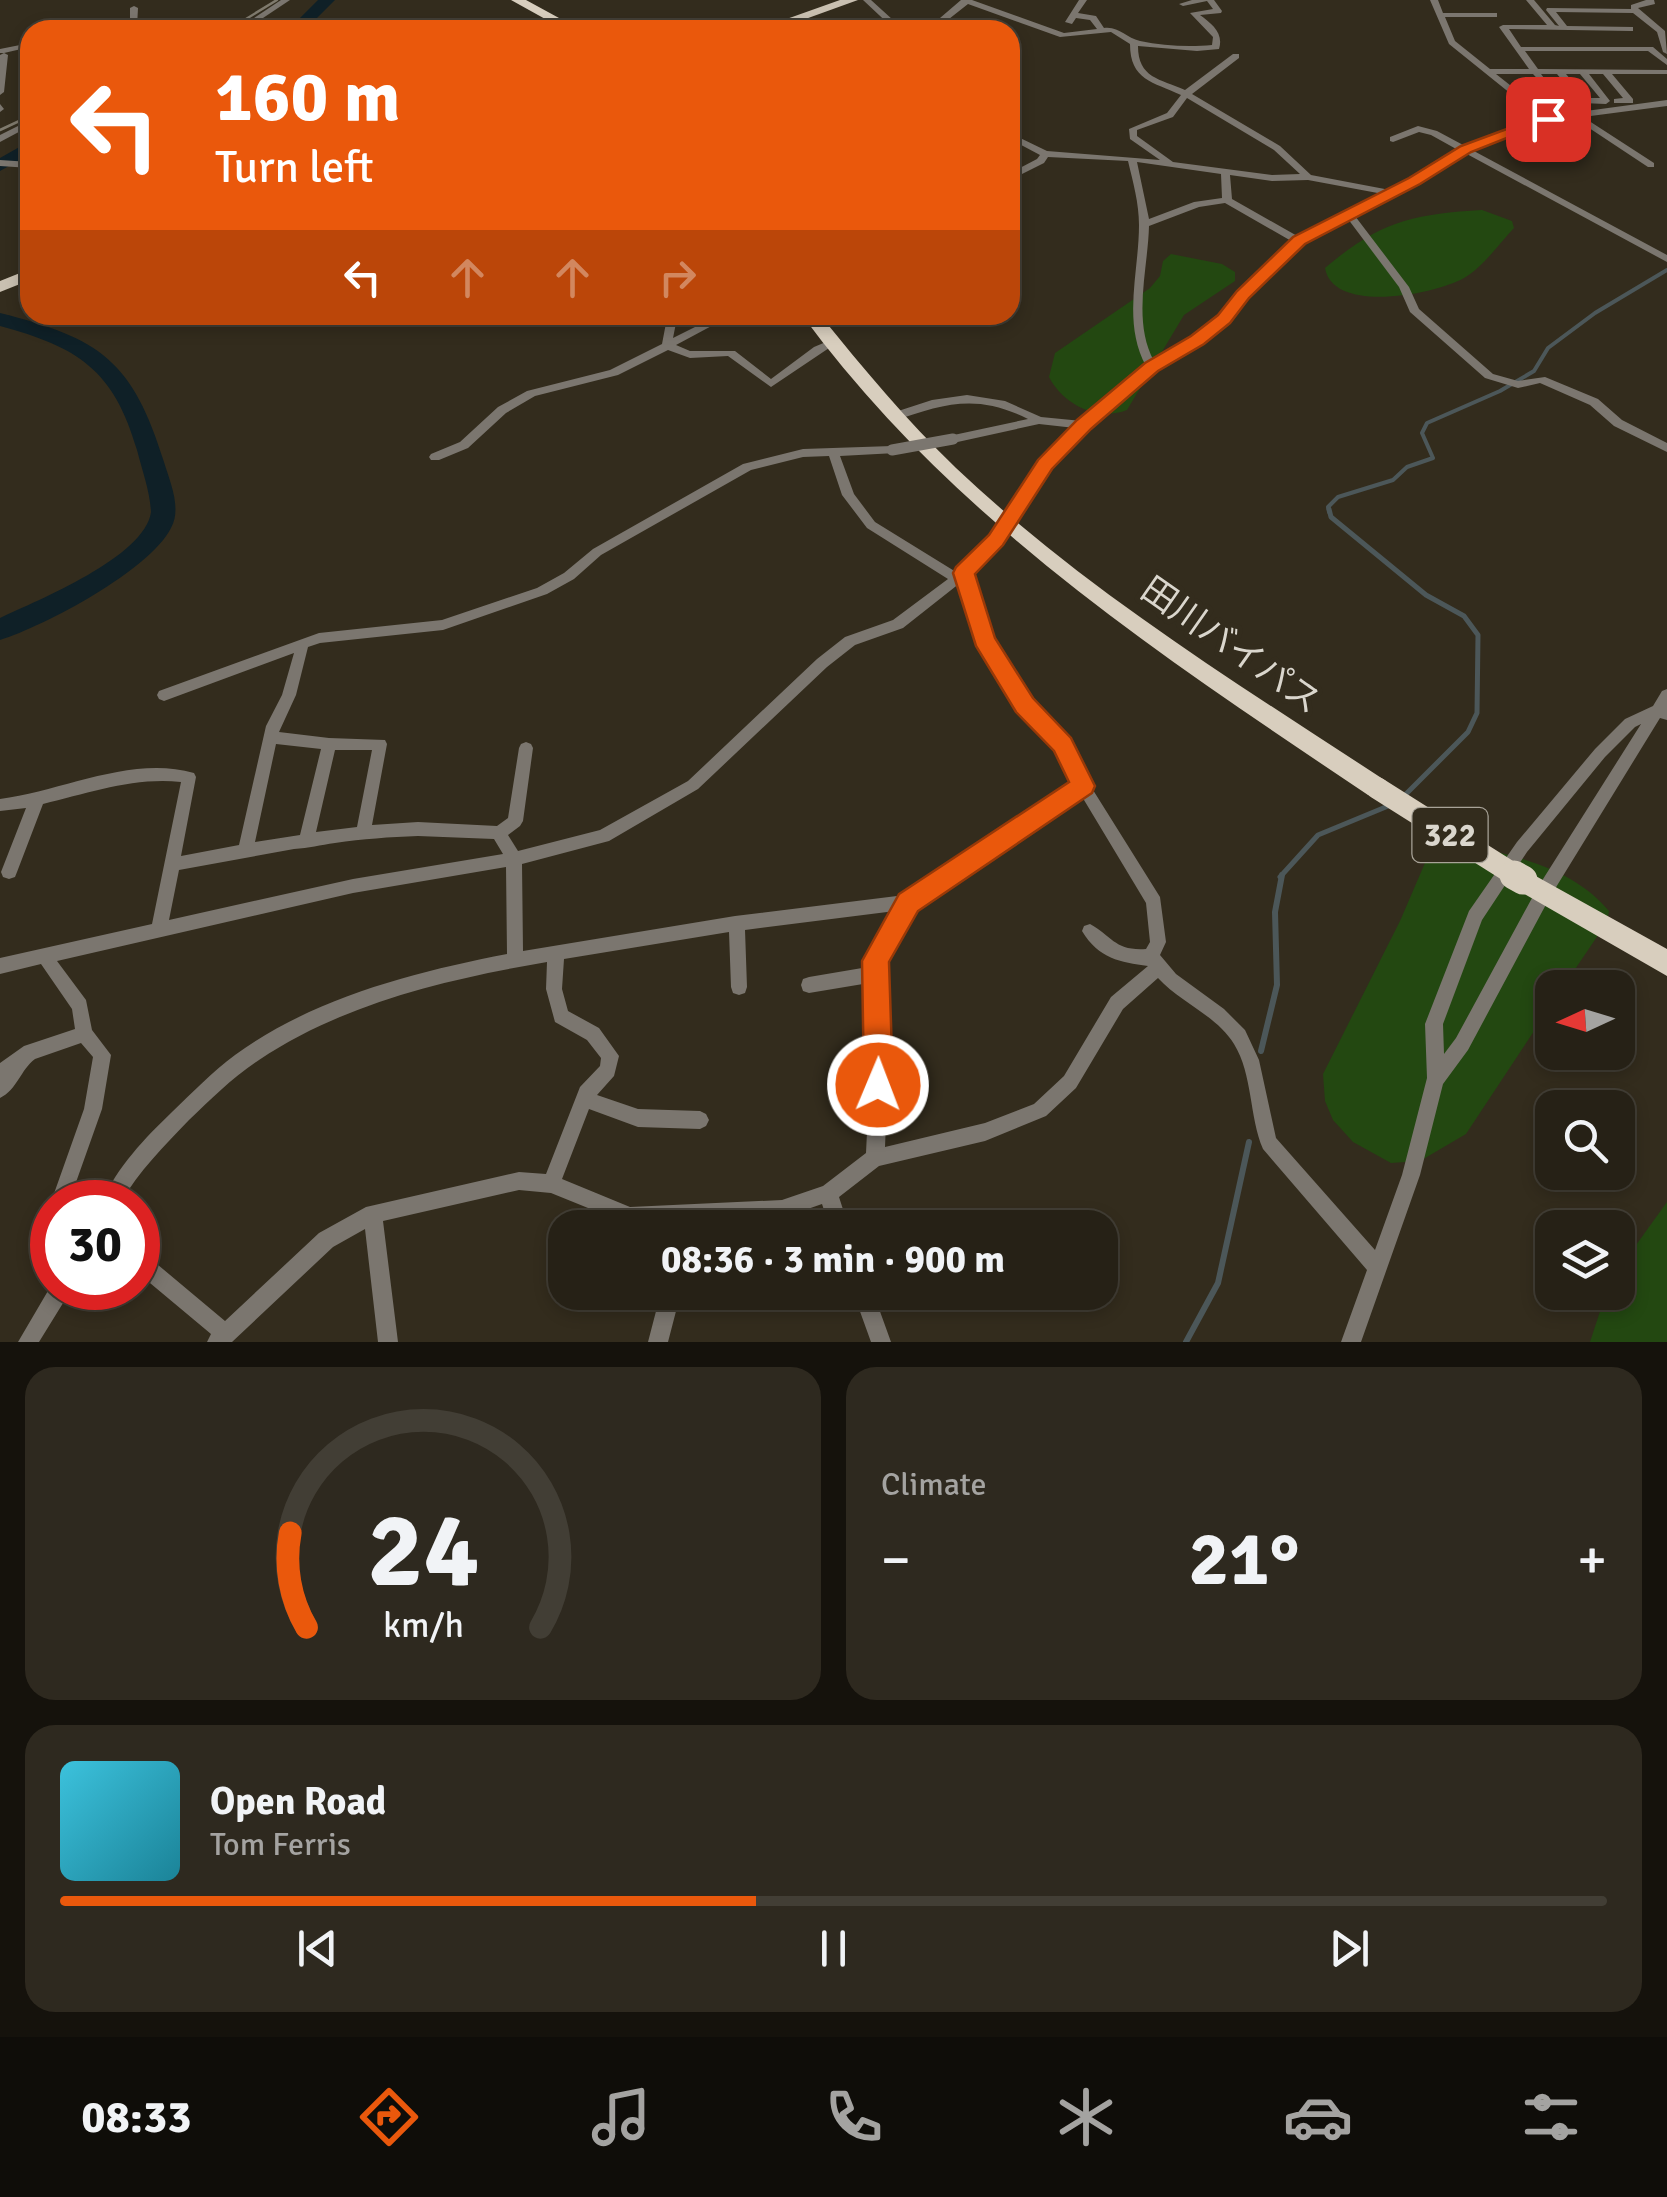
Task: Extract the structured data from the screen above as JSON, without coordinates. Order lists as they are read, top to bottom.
{
  "streets": {
    "highway": ["田川バイパス", "322"]
  },
  "north": "left",
  "page": {
    "turn": ["160 m", "Turn left"],
    "limit": "30",
    "trip": "08:36 · 3 min · 900 m",
    "tile": "Climate",
    "heat": ["−", "21°", "+"],
    "song": ["Open Road", "Tom Ferris"],
    "tabs": "08:33",
    "gauge": ["24", "km/h"]
  }
}
